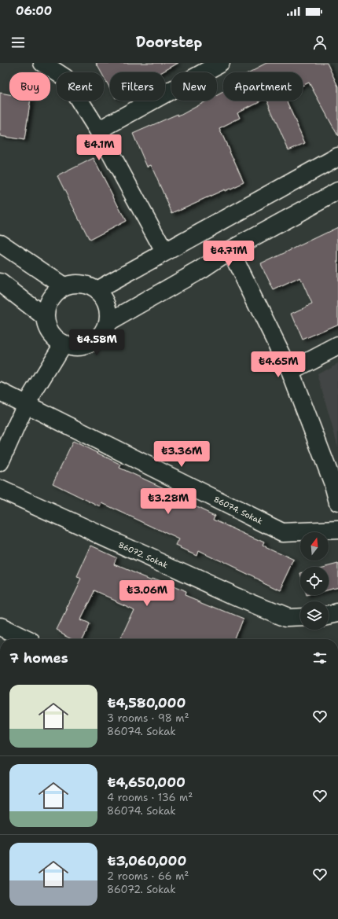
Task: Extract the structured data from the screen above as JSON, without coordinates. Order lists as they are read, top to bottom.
{
  "streets": {
    "street": ["86074. Sokak", "86072. Sokak"]
  },
  "north": "top",
  "page": {
    "status": "06:00",
    "header": "Doorstep",
    "chip": [
      "Buy",
      "Rent",
      "Filters",
      "New",
      "Apartment"
    ],
    "price": [
      "₺4.1M",
      "₺4.71M",
      "₺4.58M",
      "₺4.65M",
      "₺3.36M",
      "₺3.28M",
      "₺3.06M"
    ],
    "heading": "7 homes",
    "list": [
      {
        "name": "₺4,580,000",
        "note": "3 rooms · 98 m² · 86074. Sokak"
      },
      {
        "name": "₺4,650,000",
        "note": "4 rooms · 136 m² · 86074. Sokak"
      },
      {
        "name": "₺3,060,000",
        "note": "2 rooms · 66 m² · 86072. Sokak"
      }
    ]
  }
}
